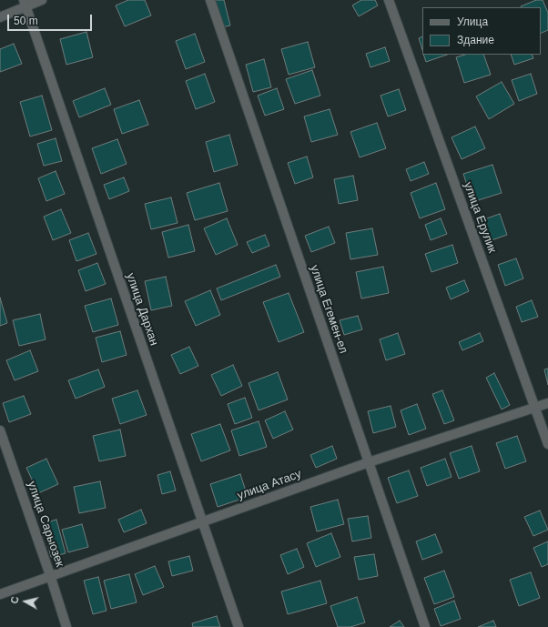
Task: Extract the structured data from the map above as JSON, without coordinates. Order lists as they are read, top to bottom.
{
  "streets": {
    "street": [
      "улица Ерулик",
      "улица Дархан",
      "улица Егемен-ел",
      "улица Атасу",
      "улица Сарыозек"
    ]
  },
  "crossings": [
    ["улица Ерулик", "улица Атасу"],
    ["улица Дархан", "улица Атасу"],
    ["улица Егемен-ел", "улица Атасу"],
    ["улица Атасу", "улица Сарыозек"]
  ],
  "legend": ["Улица", "Здание"],
  "scale_bar": "50 m",
  "north": "left"
}
